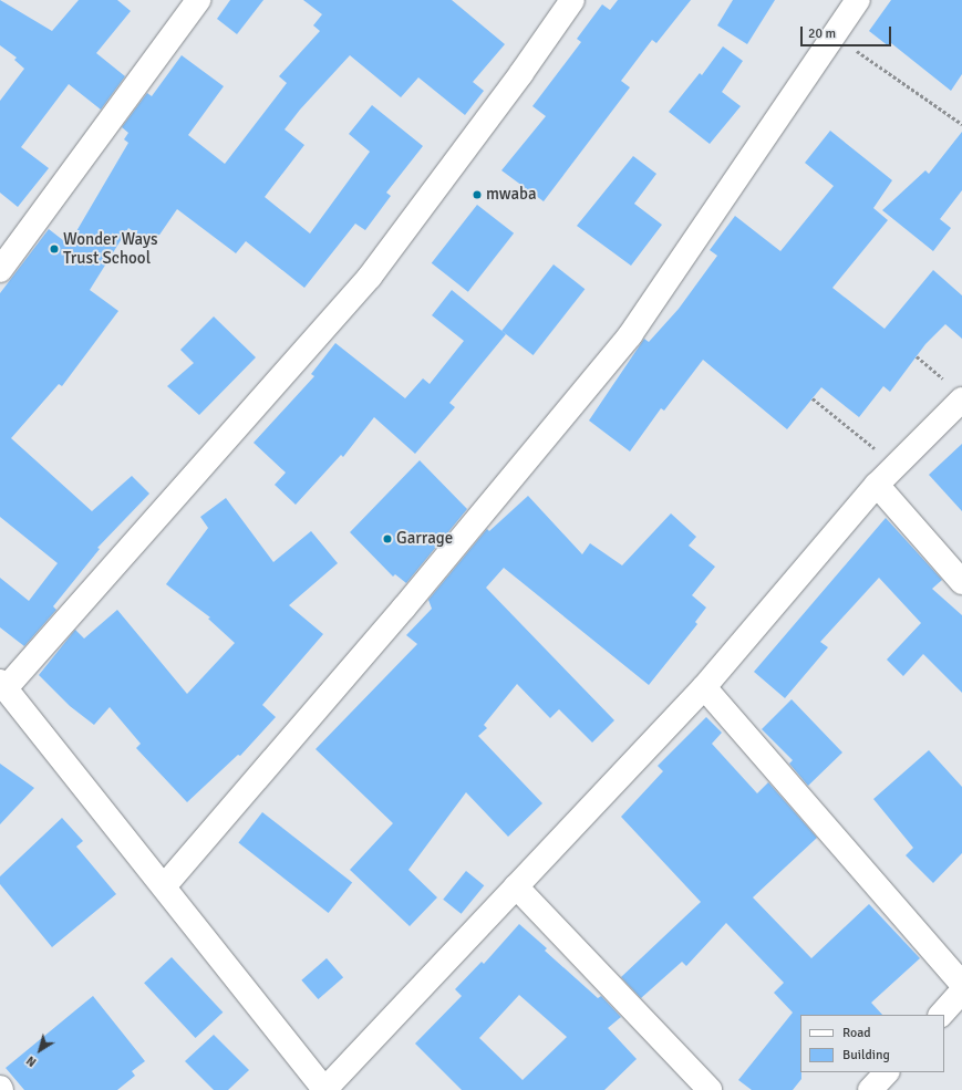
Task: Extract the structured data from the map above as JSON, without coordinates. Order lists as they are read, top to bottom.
{
  "places": ["mwaba", "Wonder Ways Trust School", "Garrage"],
  "legend": ["Road", "Building"],
  "scale_bar": "20 m",
  "north": "bottom left"
}
